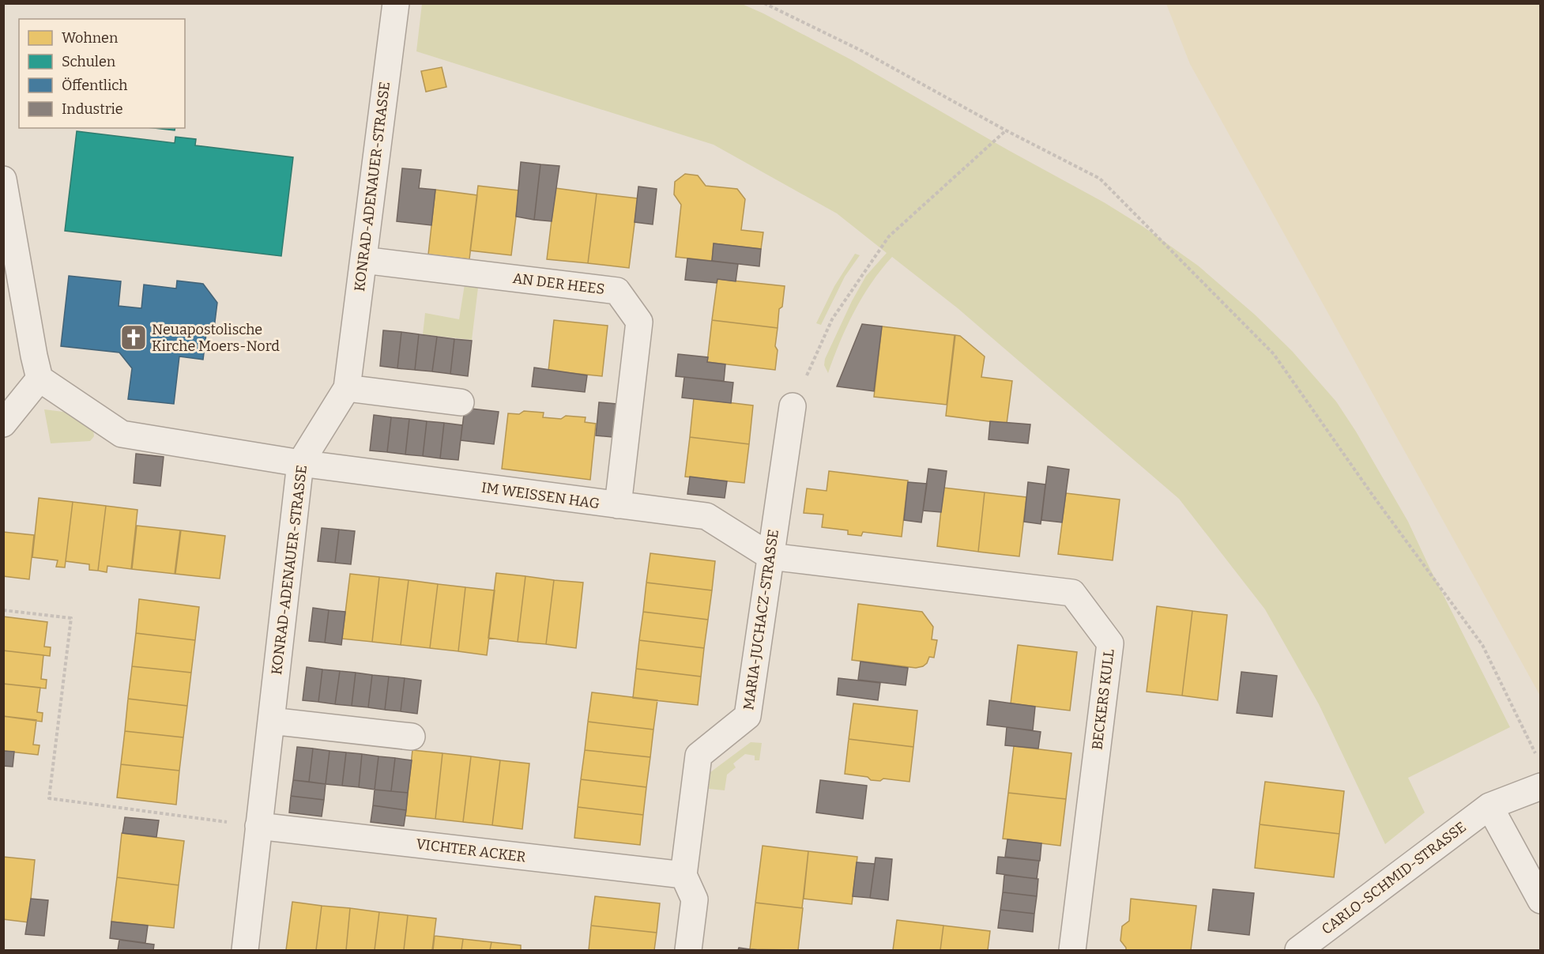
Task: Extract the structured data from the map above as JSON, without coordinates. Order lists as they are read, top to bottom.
{
  "streets": {
    "street": [
      "KONRAD-ADENAUER-STRASSE",
      "AN DER HEES",
      "IM WEISSEN HAG",
      "MARIA-JUCHACZ-STRASSE",
      "BECKERS KULL",
      "VICHTER ACKER",
      "CARLO-SCHMID-STRASSE"
    ]
  },
  "crossings": [
    ["KONRAD-ADENAUER-STRASSE", "AN DER HEES"],
    ["KONRAD-ADENAUER-STRASSE", "IM WEISSEN HAG"],
    ["KONRAD-ADENAUER-STRASSE", "VICHTER ACKER"],
    ["AN DER HEES", "IM WEISSEN HAG"],
    ["IM WEISSEN HAG", "MARIA-JUCHACZ-STRASSE"],
    ["IM WEISSEN HAG", "BECKERS KULL"],
    ["MARIA-JUCHACZ-STRASSE", "BECKERS KULL"],
    ["MARIA-JUCHACZ-STRASSE", "VICHTER ACKER"]
  ],
  "places": {
    "church": ["Neuapostolische Kirche Moers-Nord"]
  },
  "legend": [
    "Wohnen",
    "Schulen",
    "Öffentlich",
    "Industrie"
  ]
}
